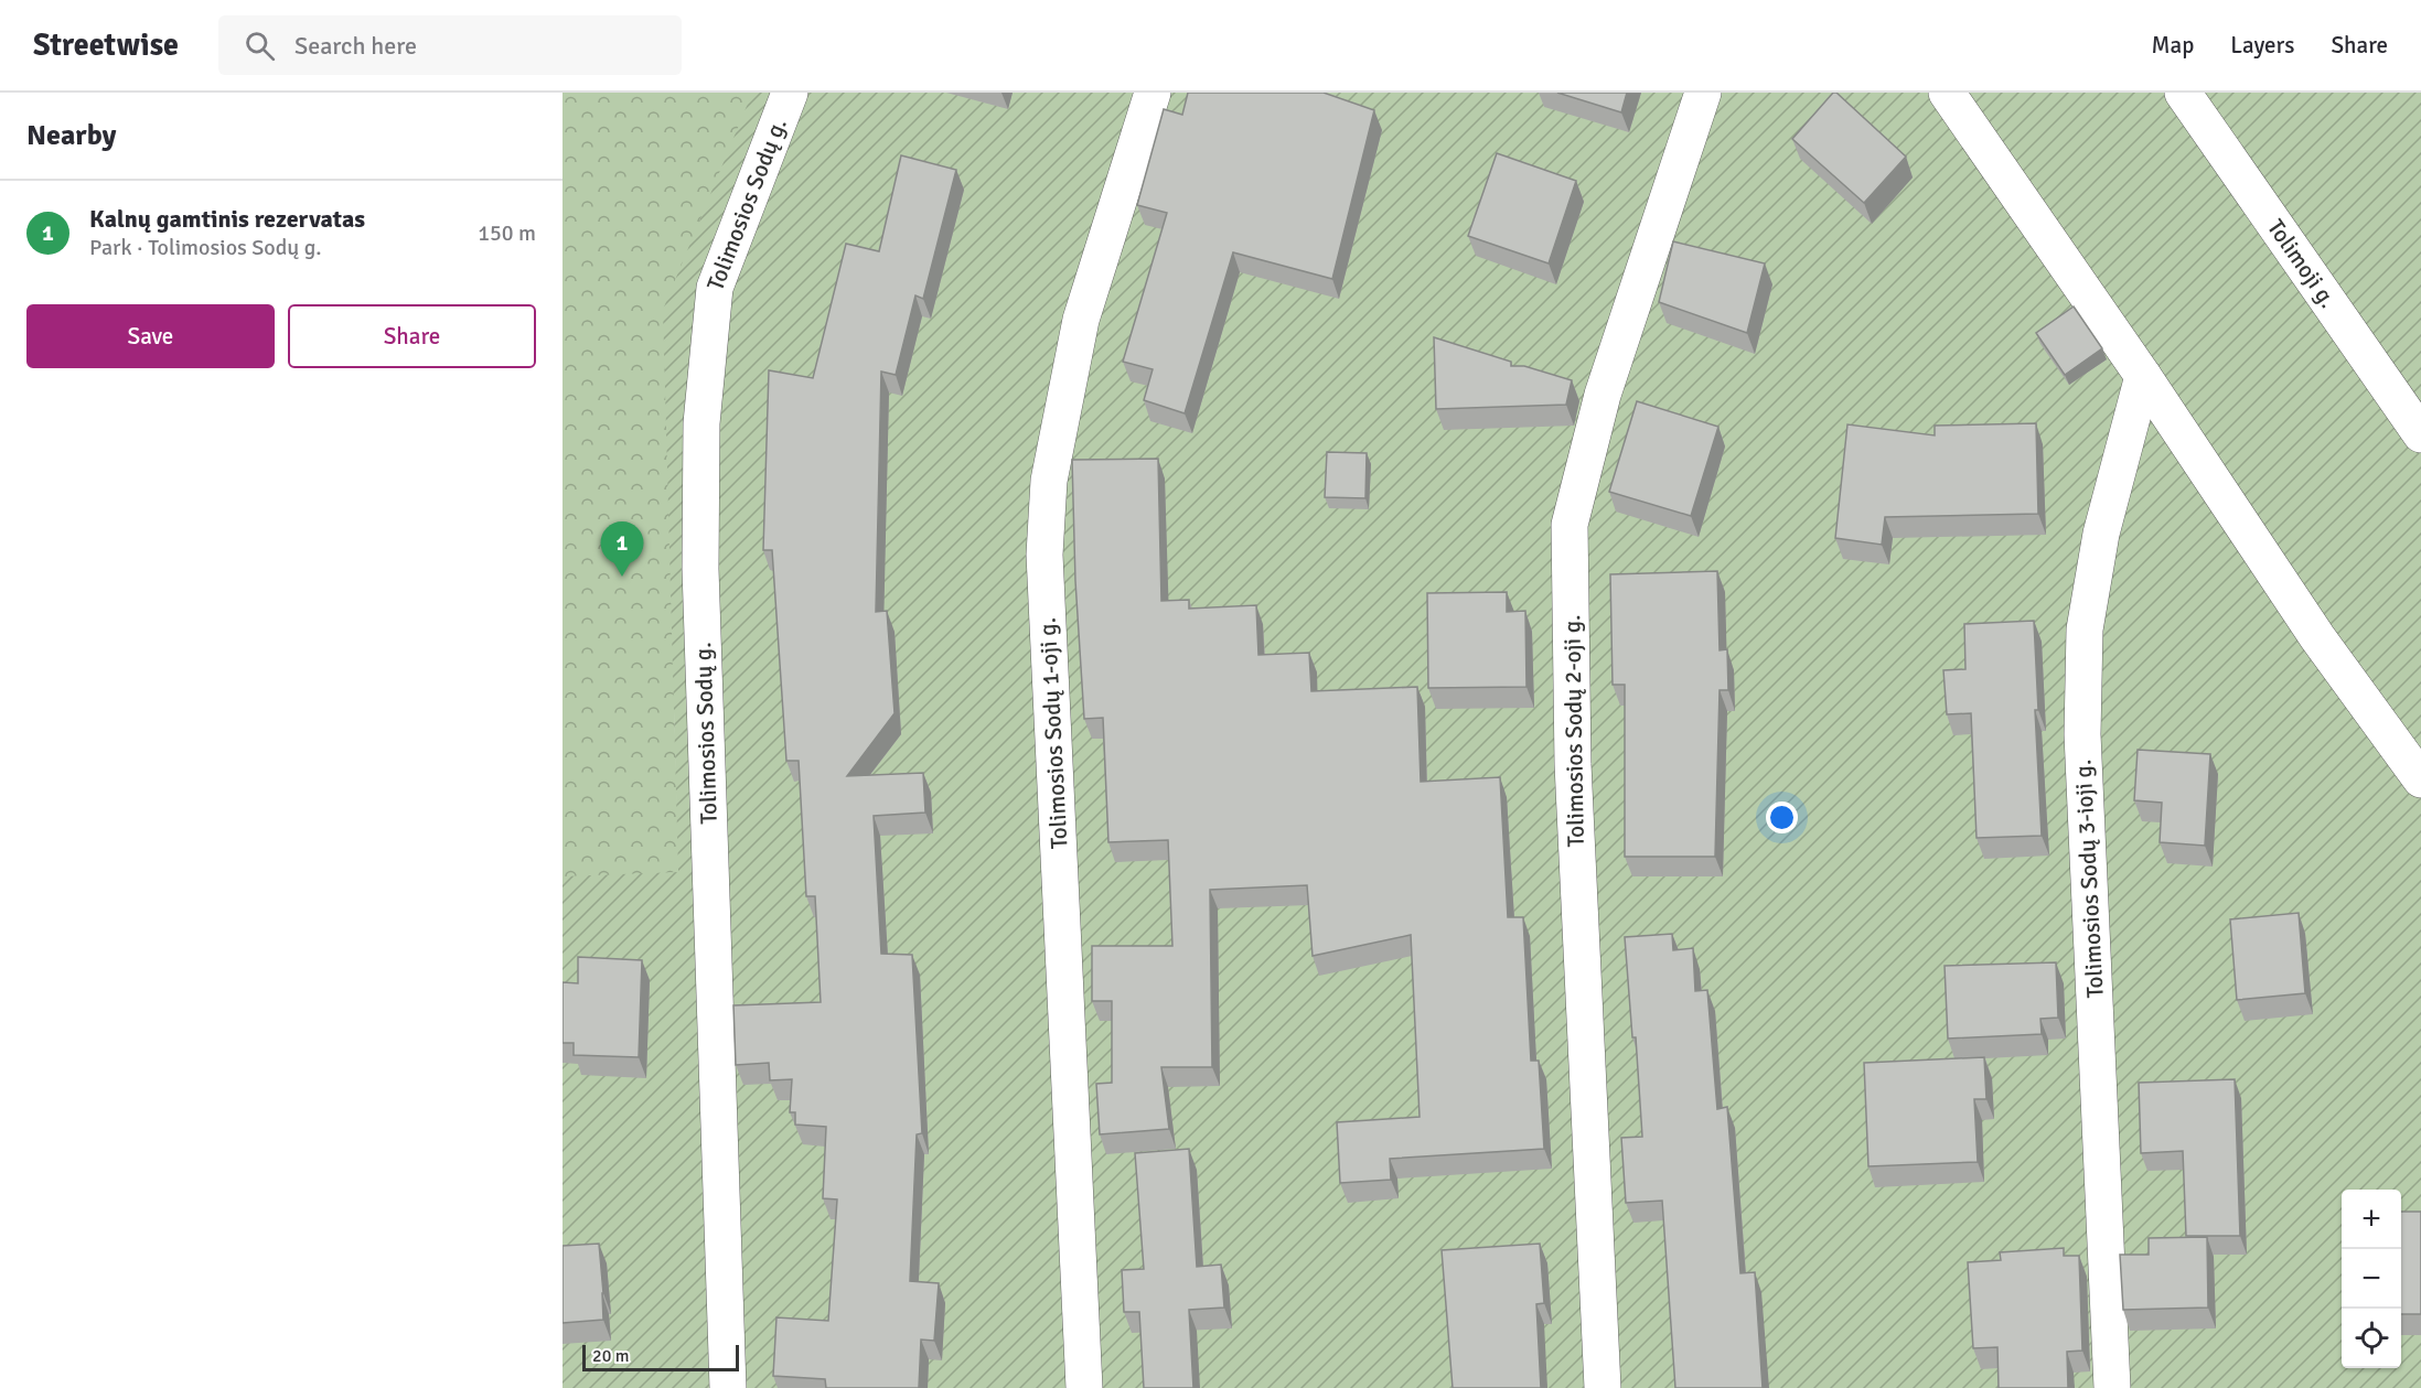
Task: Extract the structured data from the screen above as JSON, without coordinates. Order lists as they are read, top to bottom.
{
  "streets": {
    "street": [
      "Tolimosios Sodų g.",
      "Tolimoji g.",
      "Tolimosios Sodų 2-oji g.",
      "Tolimosios Sodų 1-oji g.",
      "Tolimosios Sodų 3-ioji g."
    ]
  },
  "scale_bar": "20 m",
  "page": {
    "header": "Streetwise",
    "search": "Search here",
    "nav": ["Map", "Layers", "Share"],
    "heading": "Nearby",
    "list": [
      {
        "mark": "1",
        "name": "Kalnų gamtinis rezervatas",
        "note": "Park · Tolimosios Sodų g.",
        "value": "150 m"
      }
    ],
    "buttons": ["Save", "Share"],
    "pins": "1",
    "map_buttons": ["+", "−"],
    "scale": "20 m"
  }
}
